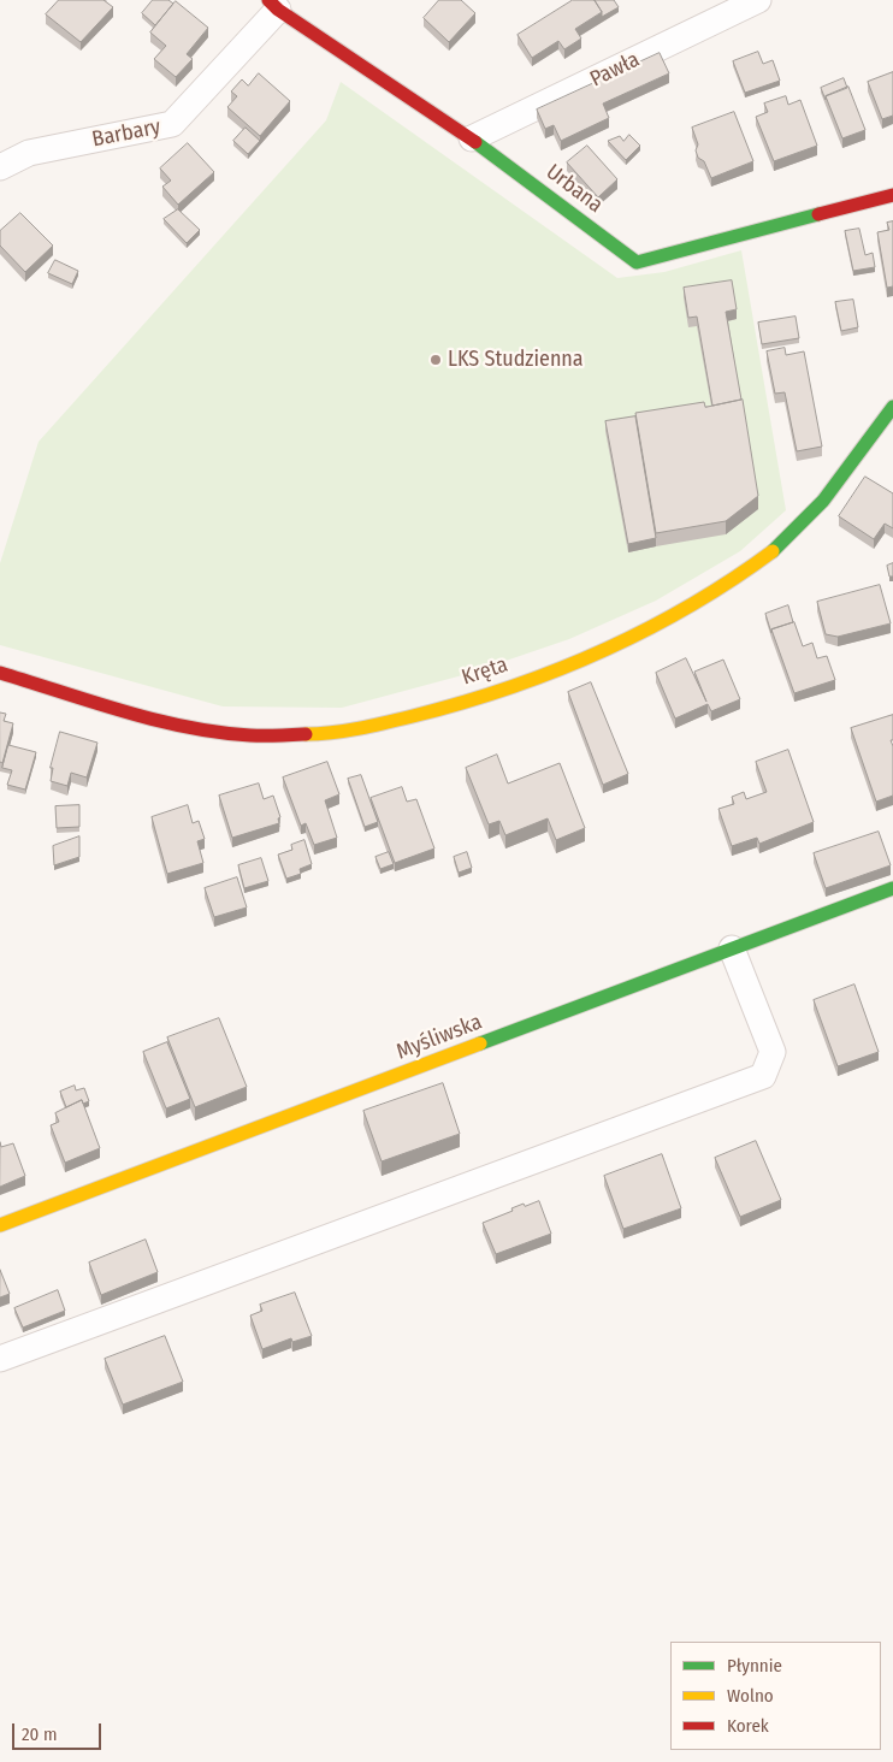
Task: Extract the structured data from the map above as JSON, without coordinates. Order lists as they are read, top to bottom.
{
  "streets": {
    "street": [
      "Pawła",
      "Barbary",
      "Urbana",
      "Kręta",
      "Myśliwska"
    ]
  },
  "crossings": [
    ["Pawła", "Urbana"],
    ["Barbary", "Urbana"]
  ],
  "places": ["LKS Studzienna"],
  "legend": ["Płynnie", "Wolno", "Korek"],
  "scale_bar": "20 m"
}
